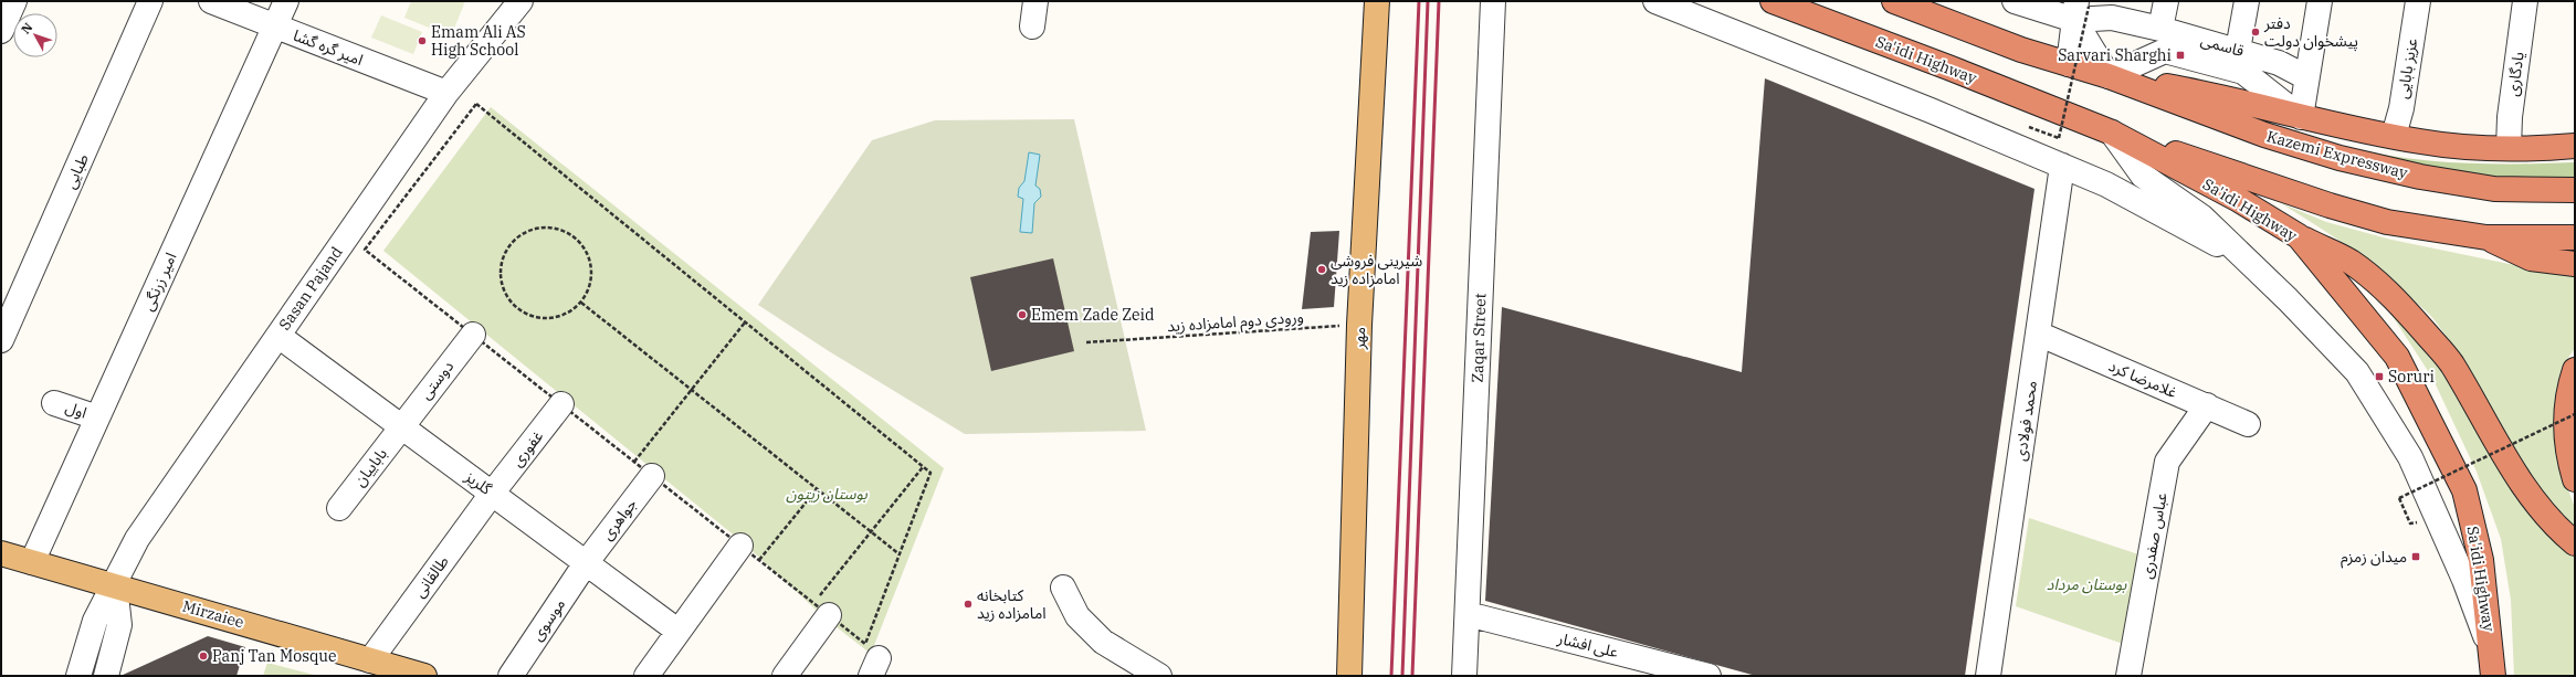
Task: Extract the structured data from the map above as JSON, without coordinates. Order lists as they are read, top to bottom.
{
  "streets": {
    "highway": ["Sa'idi Highway", "Kazemi Expressway"],
    "main road": ["مهر", "Mirzaiee"],
    "street": [
      "قاسمی",
      "امیر گره گشا",
      "عزیز بابایی",
      "یادگاری",
      "طبایی",
      "امیر زرنگی",
      "Sasan Pajand",
      "Zaqar Street",
      "غلامرضا کرد",
      "دوستی",
      "اول",
      "محمد فولادی",
      "غفوری",
      "باباییان",
      "گلریز",
      "جواهری",
      "عباس صفدری",
      "طالقانی",
      "موسوی",
      "علی افشار"
    ],
    "path": ["ورودی دوم امامزاده زید"]
  },
  "crossings": [
    ["امیر گره گشا", "امیر زرنگی"],
    ["امیر گره گشا", "Sasan Pajand"],
    ["امیر زرنگی", "اول"],
    ["امیر زرنگی", "Mirzaiee"],
    ["Sasan Pajand", "گلریز"],
    ["Sasan Pajand", "Mirzaiee"],
    ["ورودی دوم امامزاده زید", "مهر"],
    ["Zaqar Street", "علی افشار"],
    ["غلامرضا کرد", "محمد فولادی"],
    ["غلامرضا کرد", "عباس صفدری"],
    ["دوستی", "باباییان"],
    ["دوستی", "گلریز"],
    ["غفوری", "گلریز"],
    ["غفوری", "طالقانی"],
    ["باباییان", "گلریز"],
    ["گلریز", "جواهری"],
    ["گلریز", "طالقانی"],
    ["گلریز", "موسوی"],
    ["جواهری", "موسوی"],
    ["طالقانی", "Mirzaiee"]
  ],
  "parks": ["بوستان زیتون", "بوستان مرداد"],
  "places": {
    "other": [
      "دفتر پیشخوان دولت",
      "Emam Ali AS High School",
      "شیرینی فروشی امامزاده زید",
      "Emem Zade Zeid",
      "کتابخانه امامزاده زید",
      "Panj Tan Mosque"
    ],
    "transit": ["Sarvari Sharghi", "Soruri", "میدان زمزم"]
  },
  "north": "top left"
}
